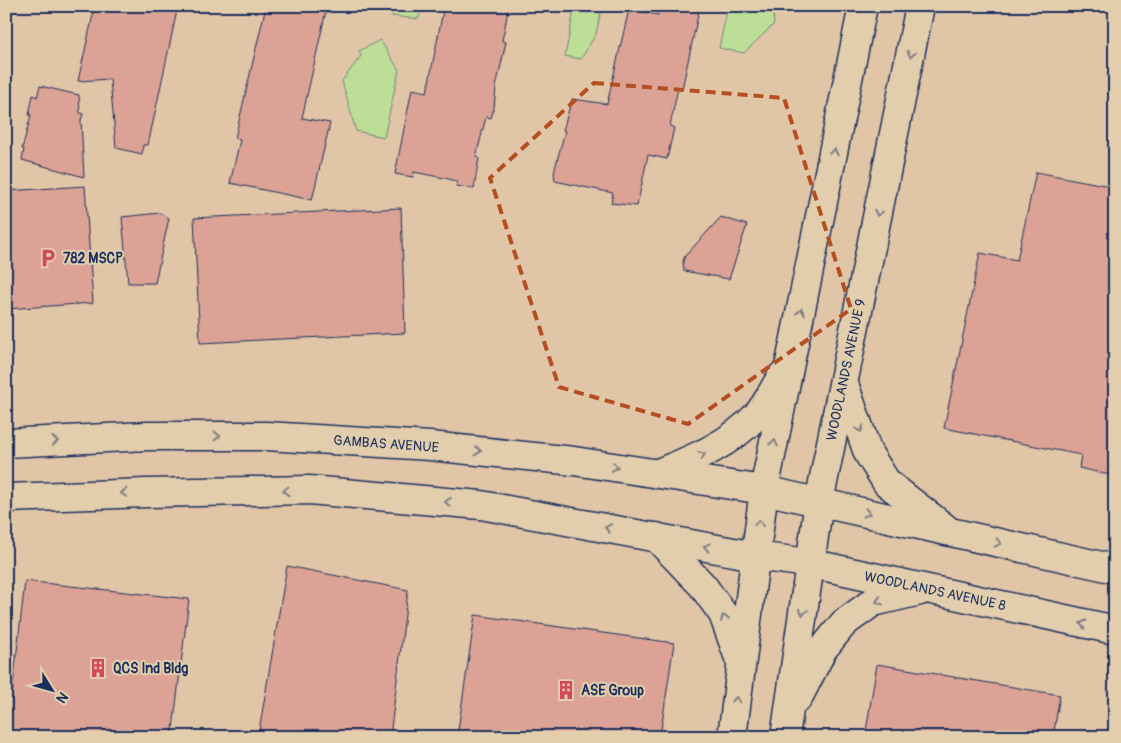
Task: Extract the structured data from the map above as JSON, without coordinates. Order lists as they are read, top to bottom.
{
  "streets": {
    "main road": ["WOODLANDS AVENUE 9", "GAMBAS AVENUE", "WOODLANDS AVENUE 8"]
  },
  "crossings": [
    ["WOODLANDS AVENUE 9", "WOODLANDS AVENUE 8"]
  ],
  "places": {
    "parking": ["782 MSCP"],
    "building": ["QCS Ind Bldg", "ASE Group"]
  },
  "north": "bottom right"
}
